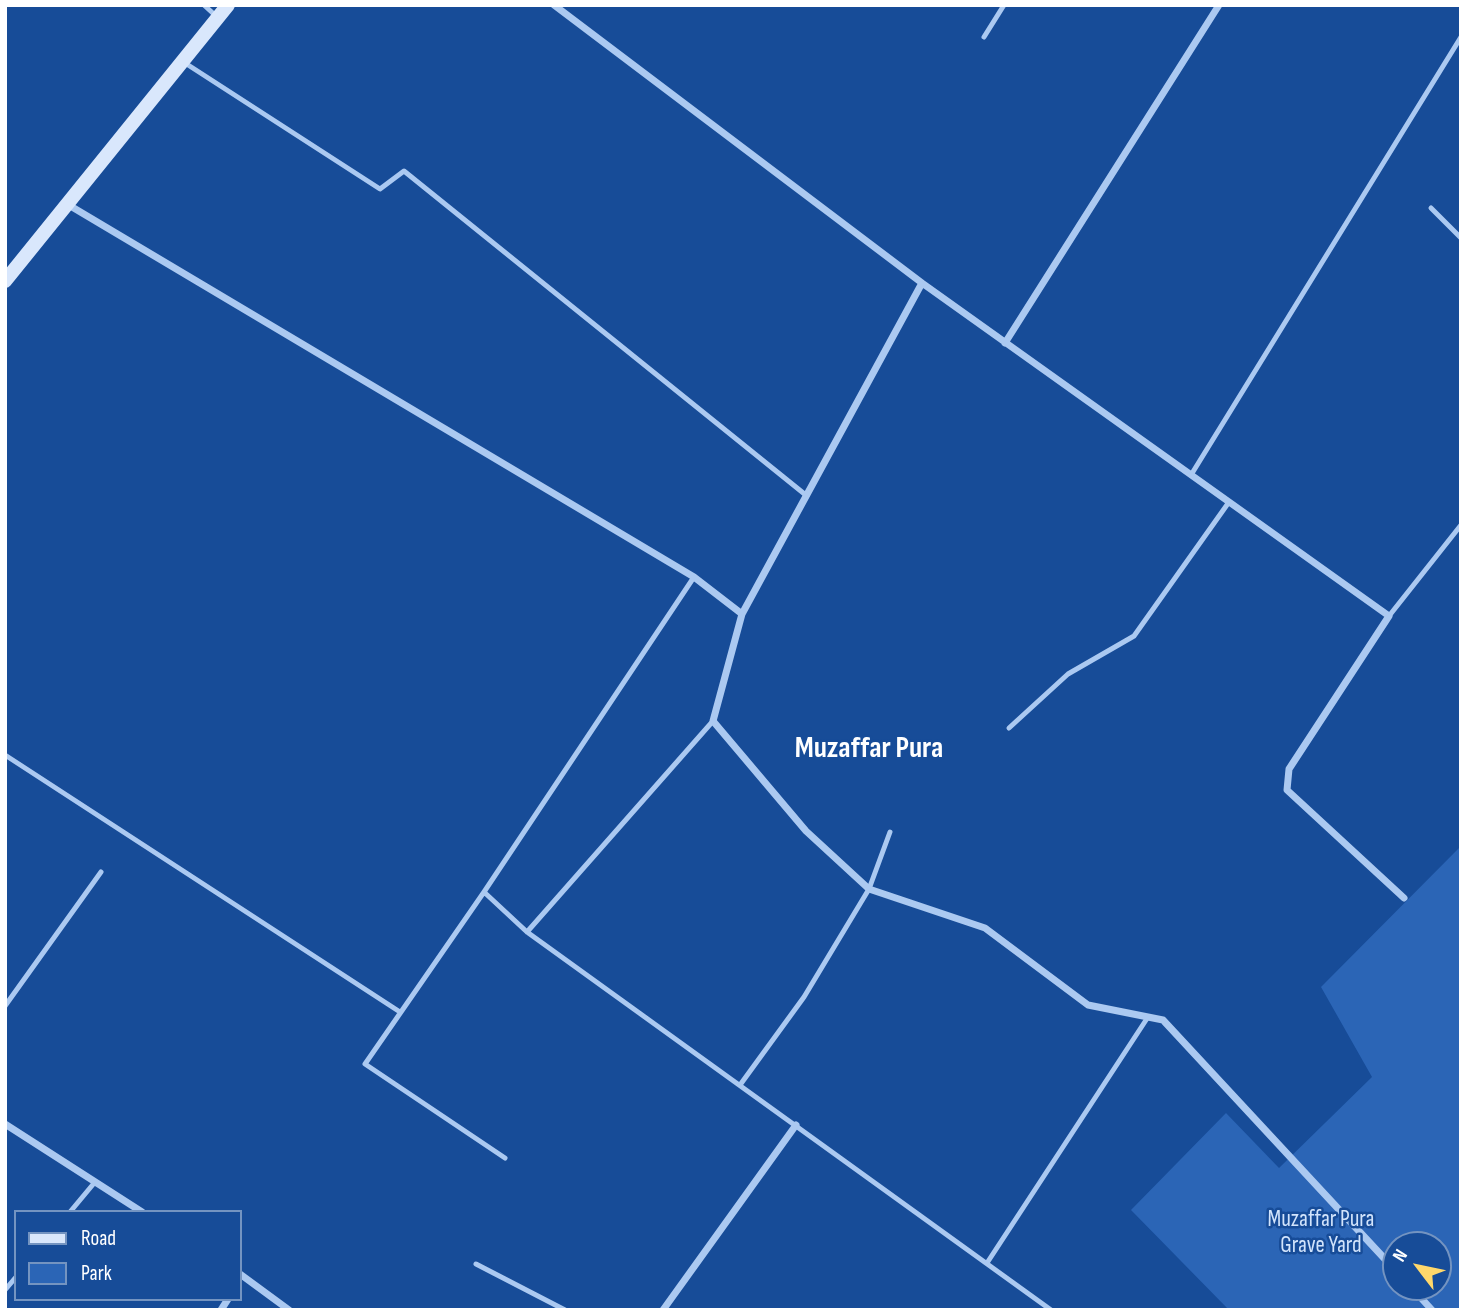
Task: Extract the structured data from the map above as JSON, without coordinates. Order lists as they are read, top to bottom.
{
  "districts": ["Muzaffar Pura"],
  "parks": ["Muzaffar Pura Grave Yard"],
  "legend": ["Road", "Park"],
  "north": "top left"
}
